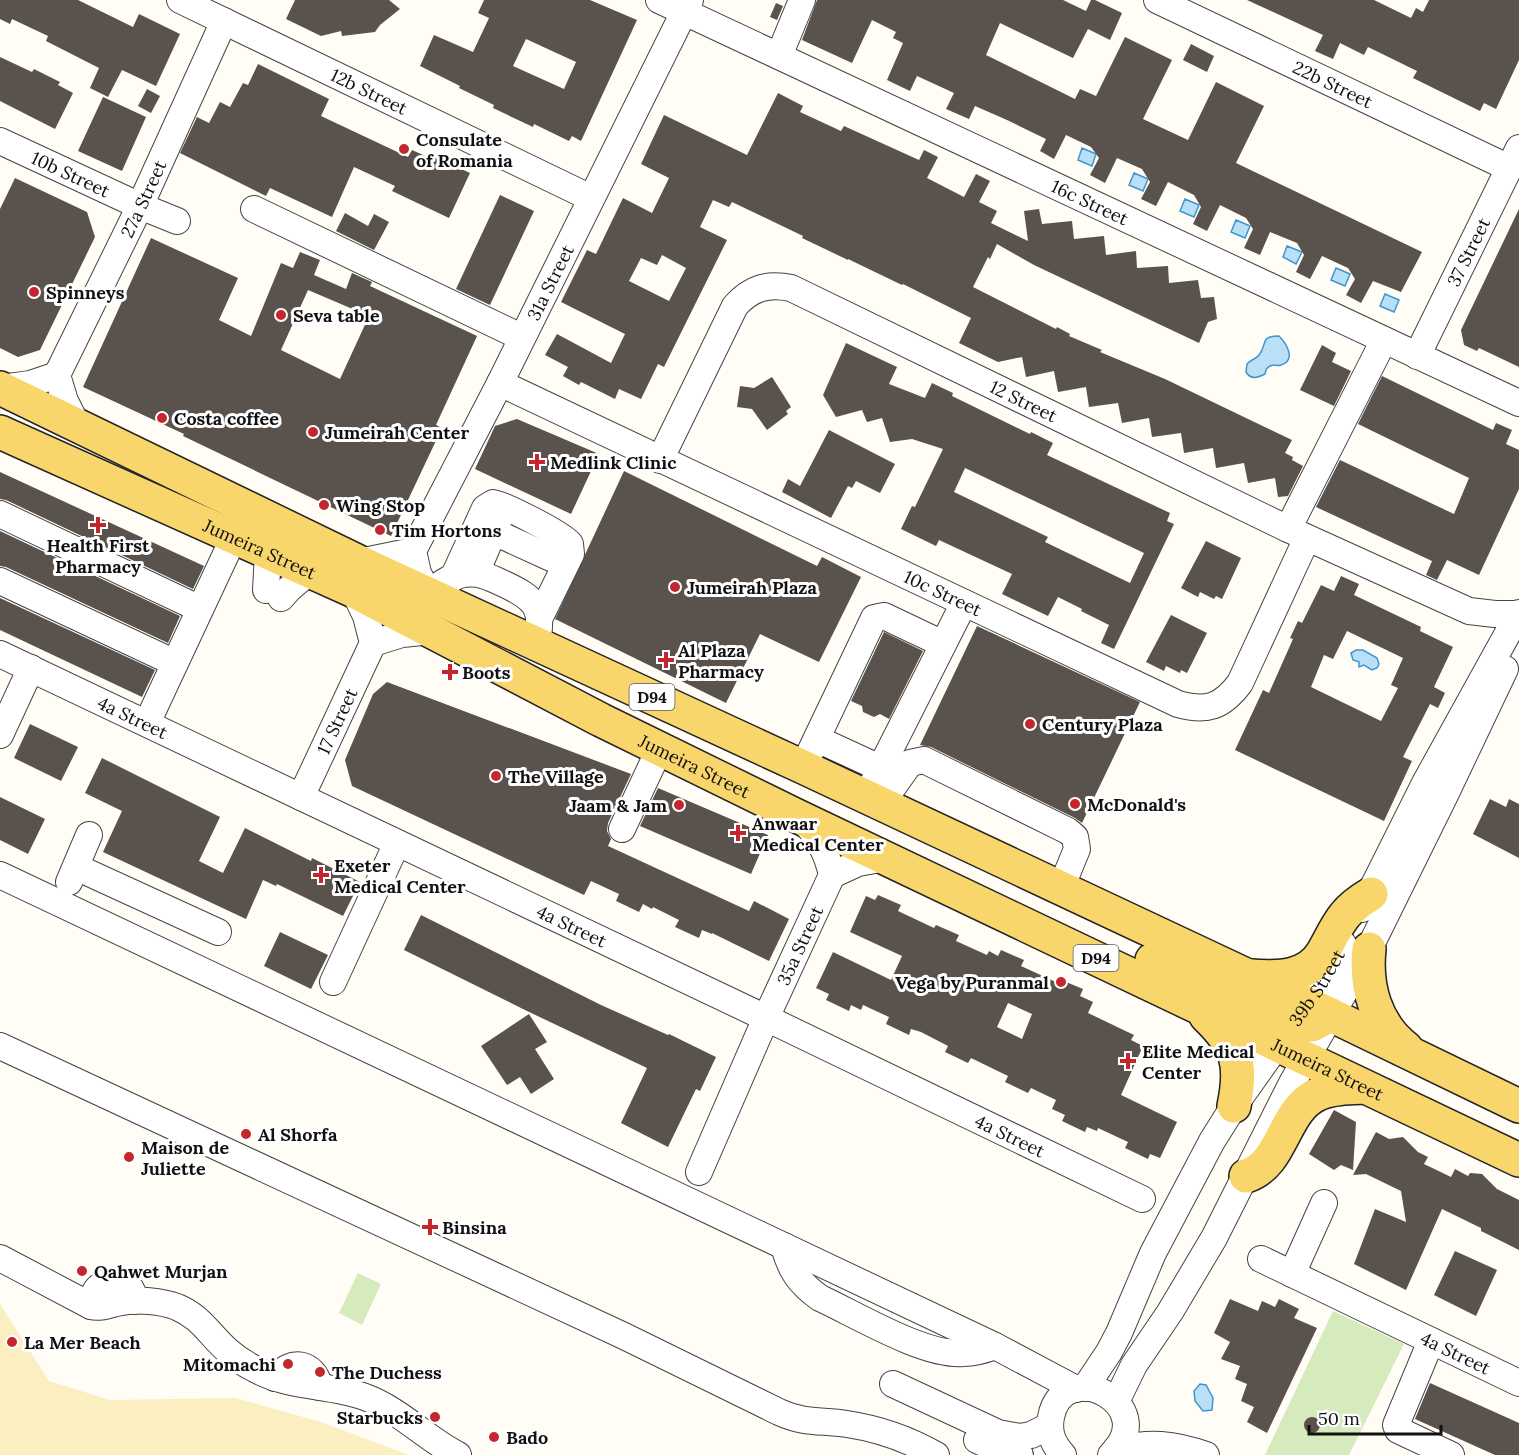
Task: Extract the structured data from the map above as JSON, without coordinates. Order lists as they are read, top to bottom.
{
  "streets": {
    "main road": ["Jumeira Street", "D94"],
    "street": [
      "22b Street",
      "12b Street",
      "10b Street",
      "27a Street",
      "16c Street",
      "37 Street",
      "31a Street",
      "12 Street",
      "10c Street",
      "4a Street",
      "17 Street",
      "35a Street",
      "39b Street"
    ]
  },
  "crossings": [
    ["22b Street", "37 Street"],
    ["12b Street", "27a Street"],
    ["12b Street", "31a Street"],
    ["10b Street", "27a Street"],
    ["16c Street", "37 Street"],
    ["16c Street", "31a Street"],
    ["16c Street", "10c Street"],
    ["31a Street", "10c Street"],
    ["12 Street", "10c Street"],
    ["12 Street", "39b Street"],
    ["Jumeira Street", "39b Street"],
    ["4a Street", "17 Street"],
    ["4a Street", "35a Street"]
  ],
  "places": {
    "other": [
      "Consulate of Romania",
      "Spinneys",
      "Seva table",
      "Costa coffee",
      "Jumeirah Center",
      "Wing Stop",
      "Tim Hortons",
      "Jumeirah Plaza",
      "Century Plaza",
      "The Village",
      "McDonald's",
      "Jaam & Jam",
      "Vega by Puranmal",
      "Al Shorfa",
      "Maison de Juliette",
      "Qahwet Murjan",
      "La Mer Beach",
      "Mitomachi",
      "The Duchess",
      "Starbucks",
      "Bado"
    ],
    "health": [
      "Medlink Clinic",
      "Health First Pharmacy",
      "Al Plaza Pharmacy",
      "Boots",
      "Anwaar Medical Center",
      "Exeter Medical Center",
      "Elite Medical Center",
      "Binsina"
    ]
  },
  "scale_bar": "50 m"
}
